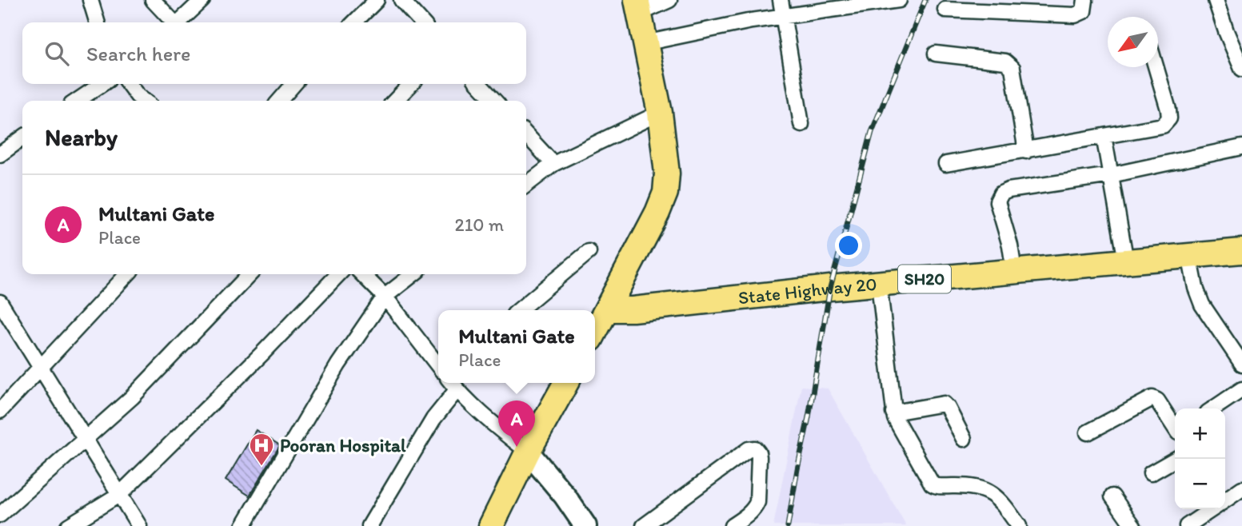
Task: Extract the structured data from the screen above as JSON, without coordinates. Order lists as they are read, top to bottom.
{
  "streets": {
    "main road": ["SH20", "State Highway 20"]
  },
  "places": {
    "hospital": ["Pooran Hospital"]
  },
  "north": "bottom left",
  "page": {
    "search": "Search here",
    "heading": "Nearby",
    "list": [
      {
        "mark": "A",
        "name": "Multani Gate",
        "note": "Place",
        "value": "210 m"
      }
    ],
    "popup": ["Multani Gate", "Place"],
    "pins": "A",
    "map_buttons": ["+", "−"]
  }
}
